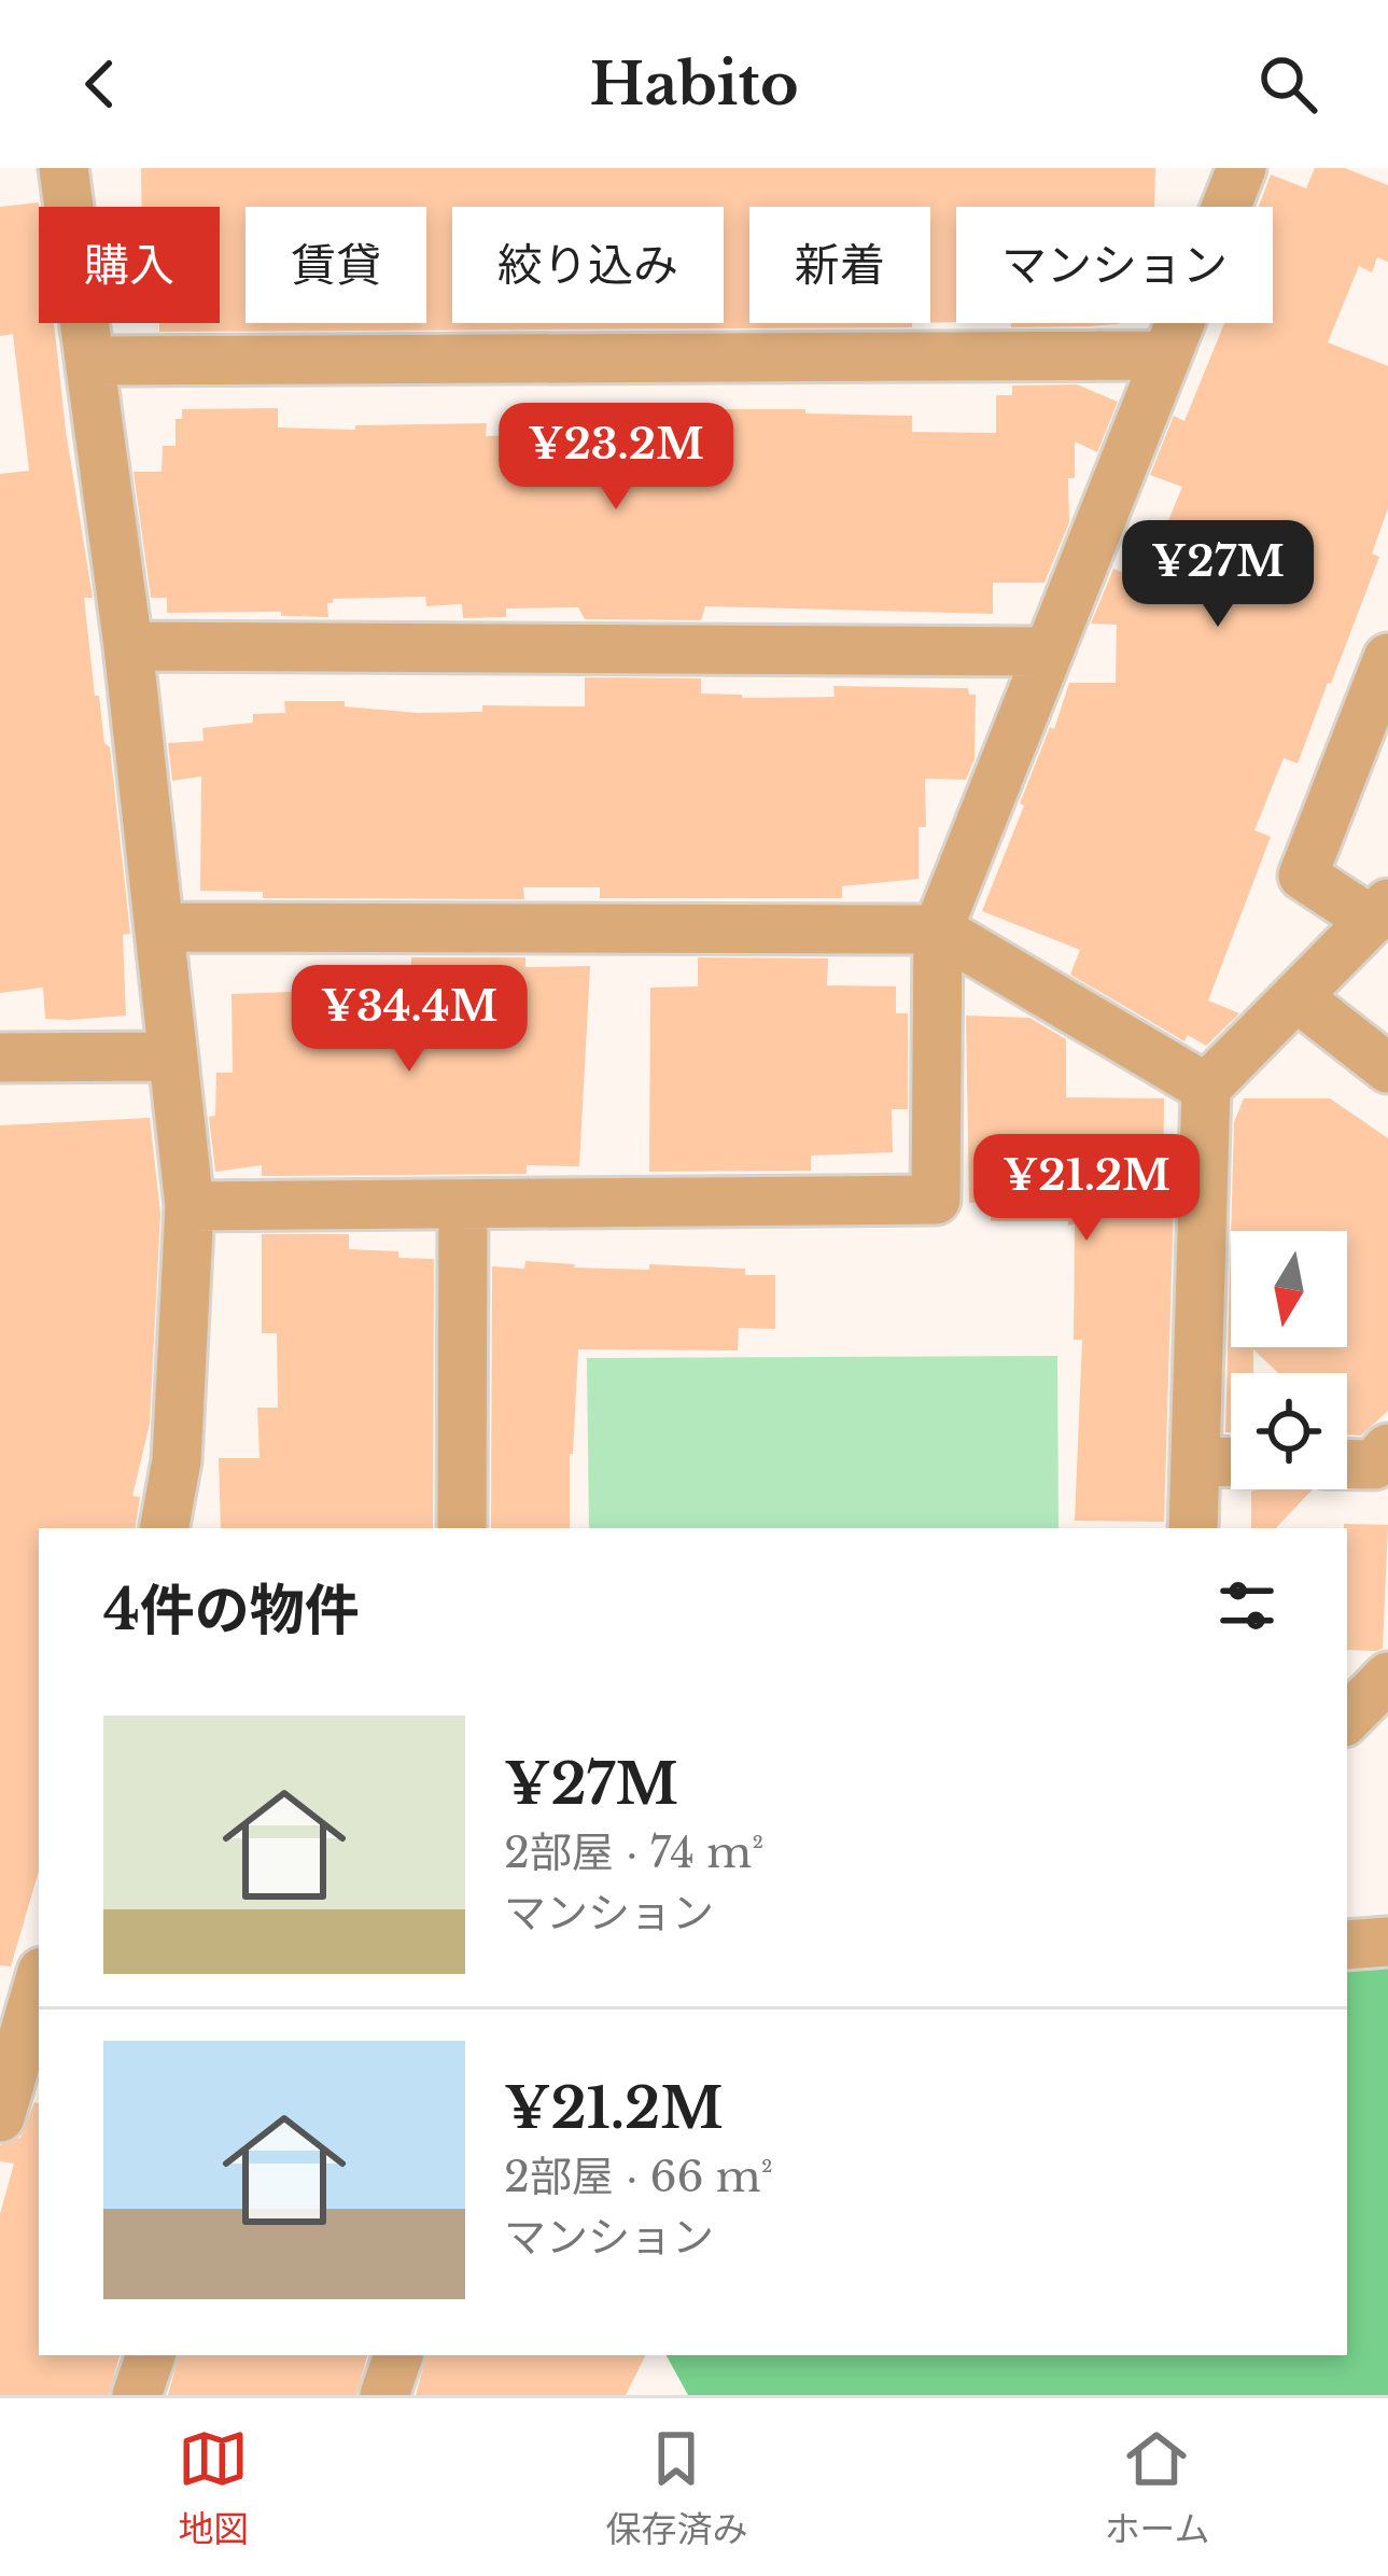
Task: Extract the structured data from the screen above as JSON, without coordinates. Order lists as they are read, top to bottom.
{
  "north": "bottom",
  "page": {
    "header": "Habito",
    "chip": [
      "購入",
      "賃貸",
      "絞り込み",
      "新着",
      "マンション"
    ],
    "price": [
      "¥23.2M",
      "¥27M",
      "¥34.4M",
      "¥21.2M"
    ],
    "heading": "4件の物件",
    "list": [
      {
        "name": "¥27M",
        "note": "2部屋 · 74 m² · マンション"
      },
      {
        "name": "¥21.2M",
        "note": "2部屋 · 66 m² · マンション"
      }
    ],
    "tabs": ["地図", "保存済み", "ホーム"]
  }
}
